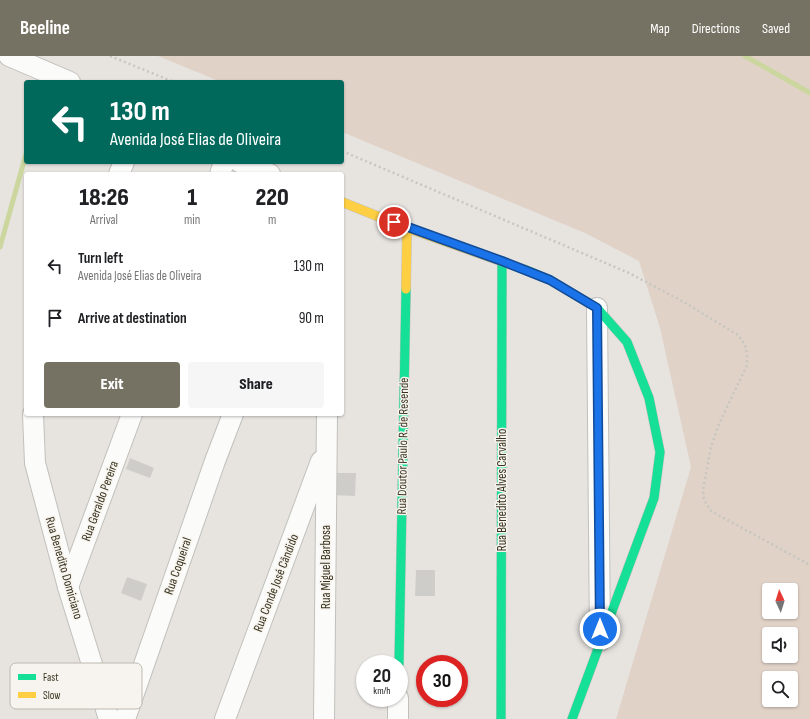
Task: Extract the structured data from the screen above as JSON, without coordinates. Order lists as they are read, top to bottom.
{
  "streets": {
    "street": [
      "Rua Doutor Paulo R. de Resende",
      "Rua Benedito Alves Carvalho",
      "Rua Geraldo Pereira",
      "Rua Coqueiral",
      "Rua Miguel Barbosa",
      "Rua Benedito Domiciano",
      "Rua Conde José Cândido"
    ]
  },
  "crossings": [
    ["Rua Geraldo Pereira", "Rua Benedito Domiciano"],
    ["Rua Miguel Barbosa", "Rua Conde José Cândido"]
  ],
  "legend": ["Fast", "Slow"],
  "north": "top",
  "page": {
    "header": "Beeline",
    "nav": ["Map", "Directions", "Saved"],
    "turn": ["130 m", "Avenida José Elias de Oliveira"],
    "eta": [
      "18:26",
      "Arrival",
      "1",
      "min",
      "220",
      "m"
    ],
    "list": [
      {
        "name": "Turn left",
        "note": "Avenida José Elias de Oliveira",
        "value": "130 m"
      },
      {
        "name": "Arrive at destination",
        "value": "90 m"
      }
    ],
    "buttons": ["Exit", "Share"],
    "speed": "20 km/h",
    "limit": "30"
  }
}
